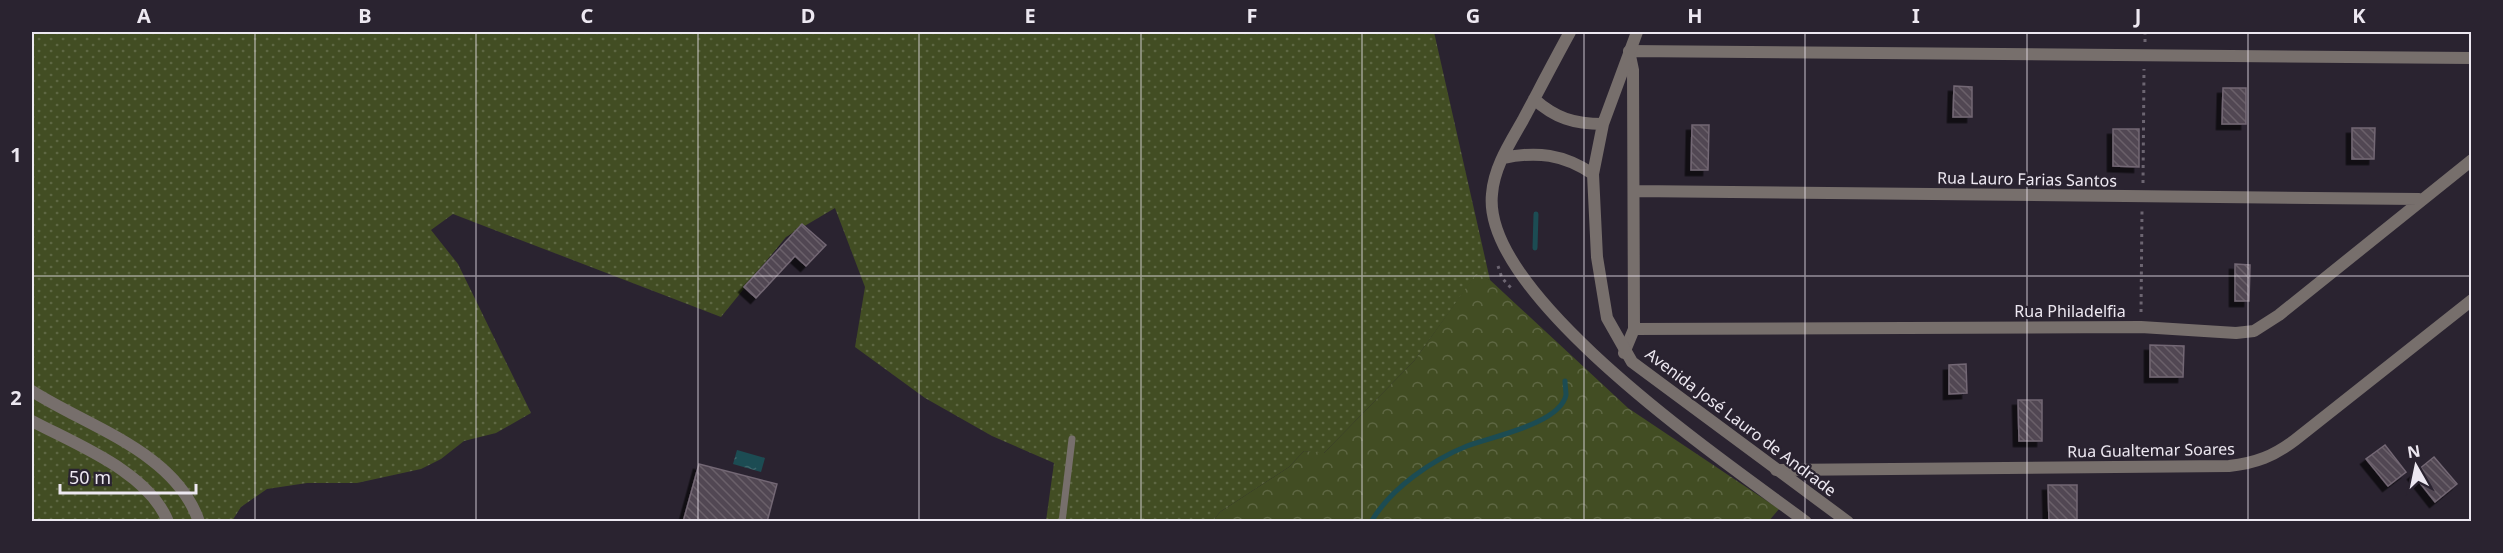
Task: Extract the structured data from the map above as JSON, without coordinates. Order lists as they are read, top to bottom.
{
  "streets": {
    "street": [
      "Rua Lauro Farias Santos",
      "Rua Philadelfia",
      "Avenida José Lauro de Andrade",
      "Rua Gualtemar Soares"
    ]
  },
  "crossings": [
    ["Rua Lauro Farias Santos", "Rua Philadelfia"],
    ["Avenida José Lauro de Andrade", "Rua Gualtemar Soares"]
  ],
  "scale_bar": "50 m",
  "north": "top",
  "grid": {
    "columns": [
      "A",
      "B",
      "C",
      "D",
      "E",
      "F",
      "G",
      "H",
      "I",
      "J",
      "K"
    ],
    "rows": ["1", "2"]
  }
}
